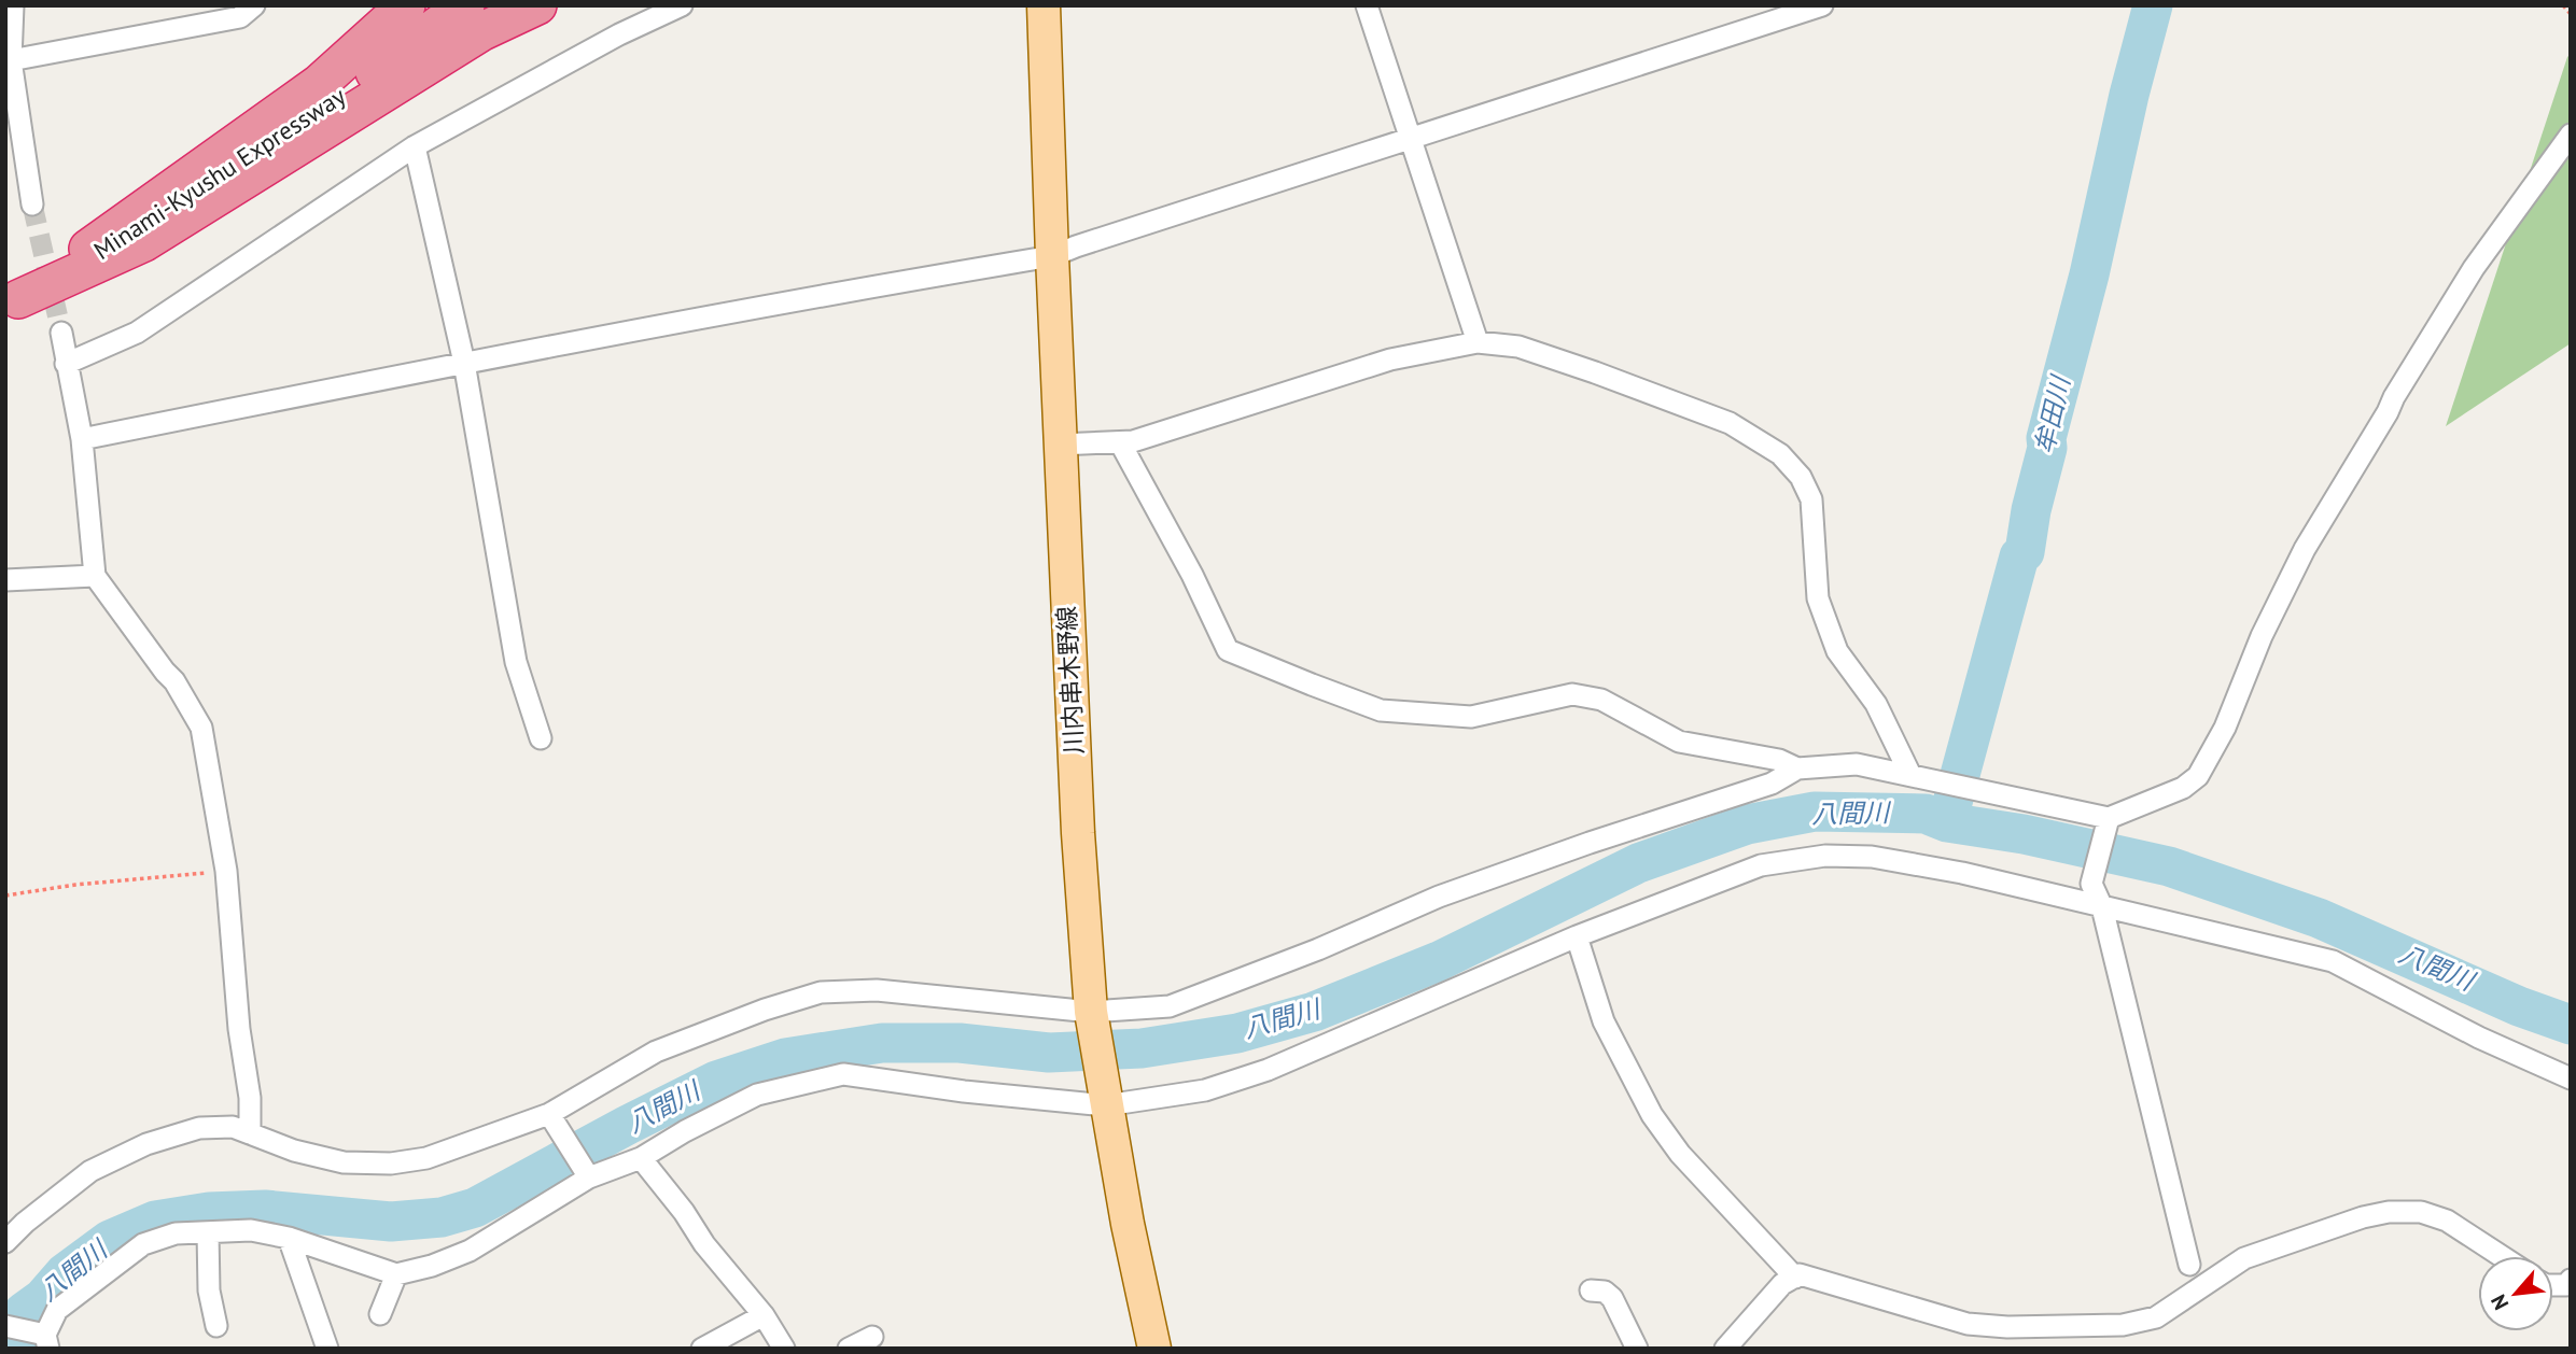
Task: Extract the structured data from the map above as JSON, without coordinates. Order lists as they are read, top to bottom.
{
  "streets": {
    "highway": ["Minami-Kyushu Expressway"],
    "main road": ["川内串木野線"]
  },
  "water": ["牟田川", "八間川"],
  "north": "bottom left"
}
